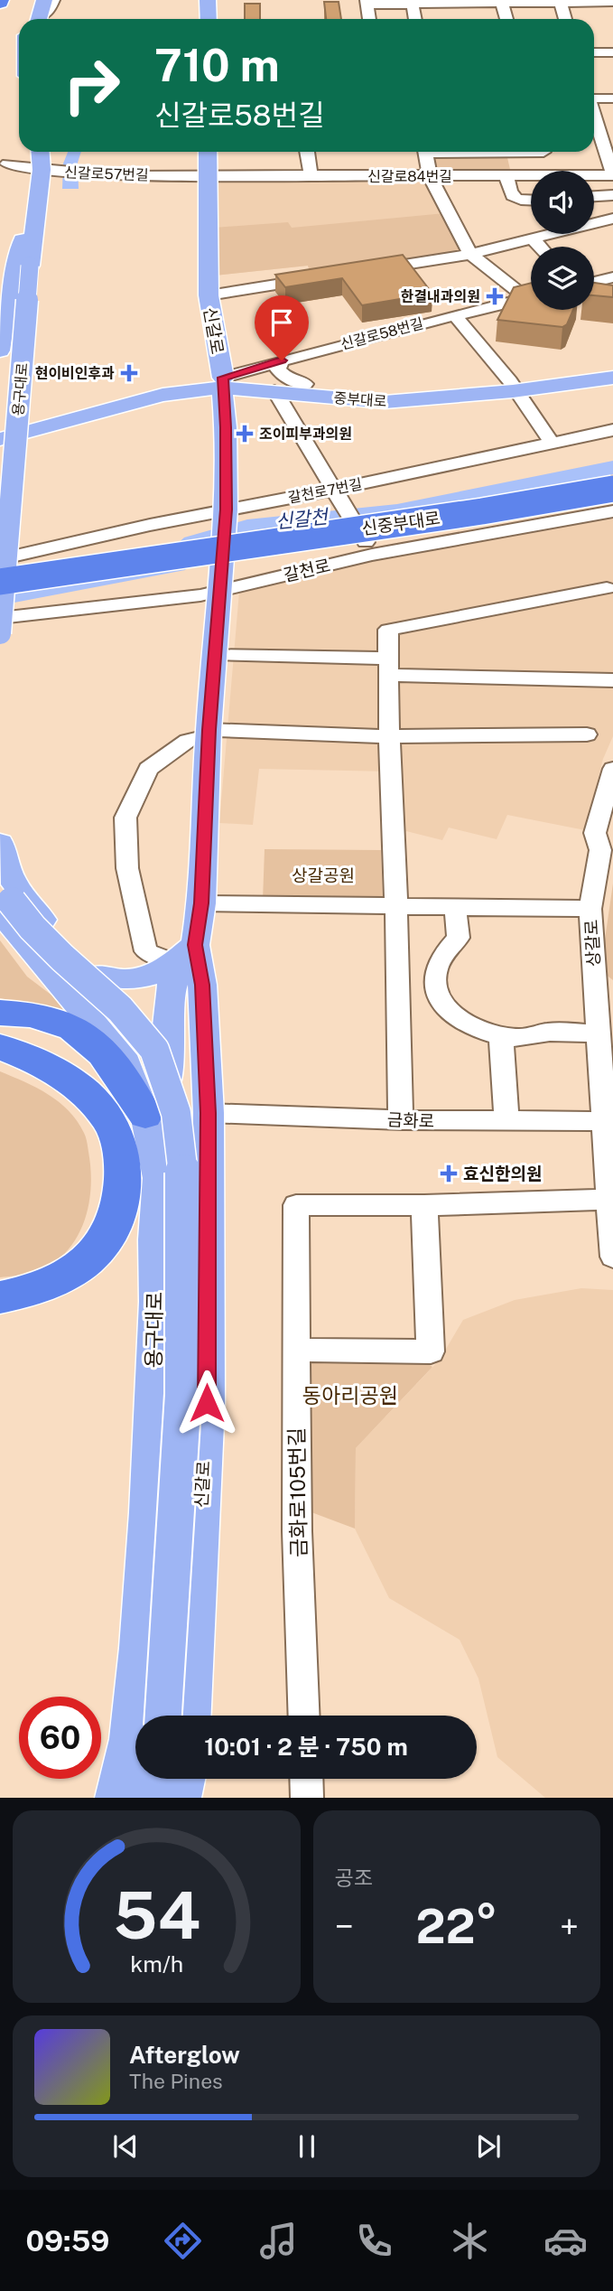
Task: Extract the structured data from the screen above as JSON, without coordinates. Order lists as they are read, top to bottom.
{
  "streets": {
    "highway": ["신중부대로"],
    "main road": ["신갈로", "용구대로", "중부대로"],
    "street": [
      "신갈로57번길",
      "신갈로84번길",
      "신갈로58번길",
      "갈천로7번길",
      "갈천로",
      "상갈로",
      "금화로",
      "금화로105번길"
    ]
  },
  "crossings": [
    ["신갈로57번길", "신갈로84번길"],
    ["신갈로57번길", "신갈로"],
    ["신갈로57번길", "용구대로"],
    ["신갈로84번길", "신갈로"],
    ["신갈로", "신갈로58번길"],
    ["신갈로", "중부대로"],
    ["신갈로", "갈천로7번길"],
    ["신갈로", "갈천로"],
    ["신갈로", "금화로"],
    ["신갈로58번길", "중부대로"],
    ["상갈로", "금화로"]
  ],
  "water": ["신갈천"],
  "parks": ["상갈공원", "동아리공원"],
  "places": {
    "health": [
      "한결내과의원",
      "현이비인후과",
      "조이피부과의원",
      "효신한의원"
    ]
  },
  "page": {
    "turn": ["710 m", "신갈로58번길"],
    "limit": "60",
    "trip": "10:01 · 2 분 · 750 m",
    "tile": "공조",
    "heat": ["−", "22°", "+"],
    "song": ["Afterglow", "The Pines"],
    "tabs": "09:59",
    "gauge": ["54", "km/h"]
  }
}
